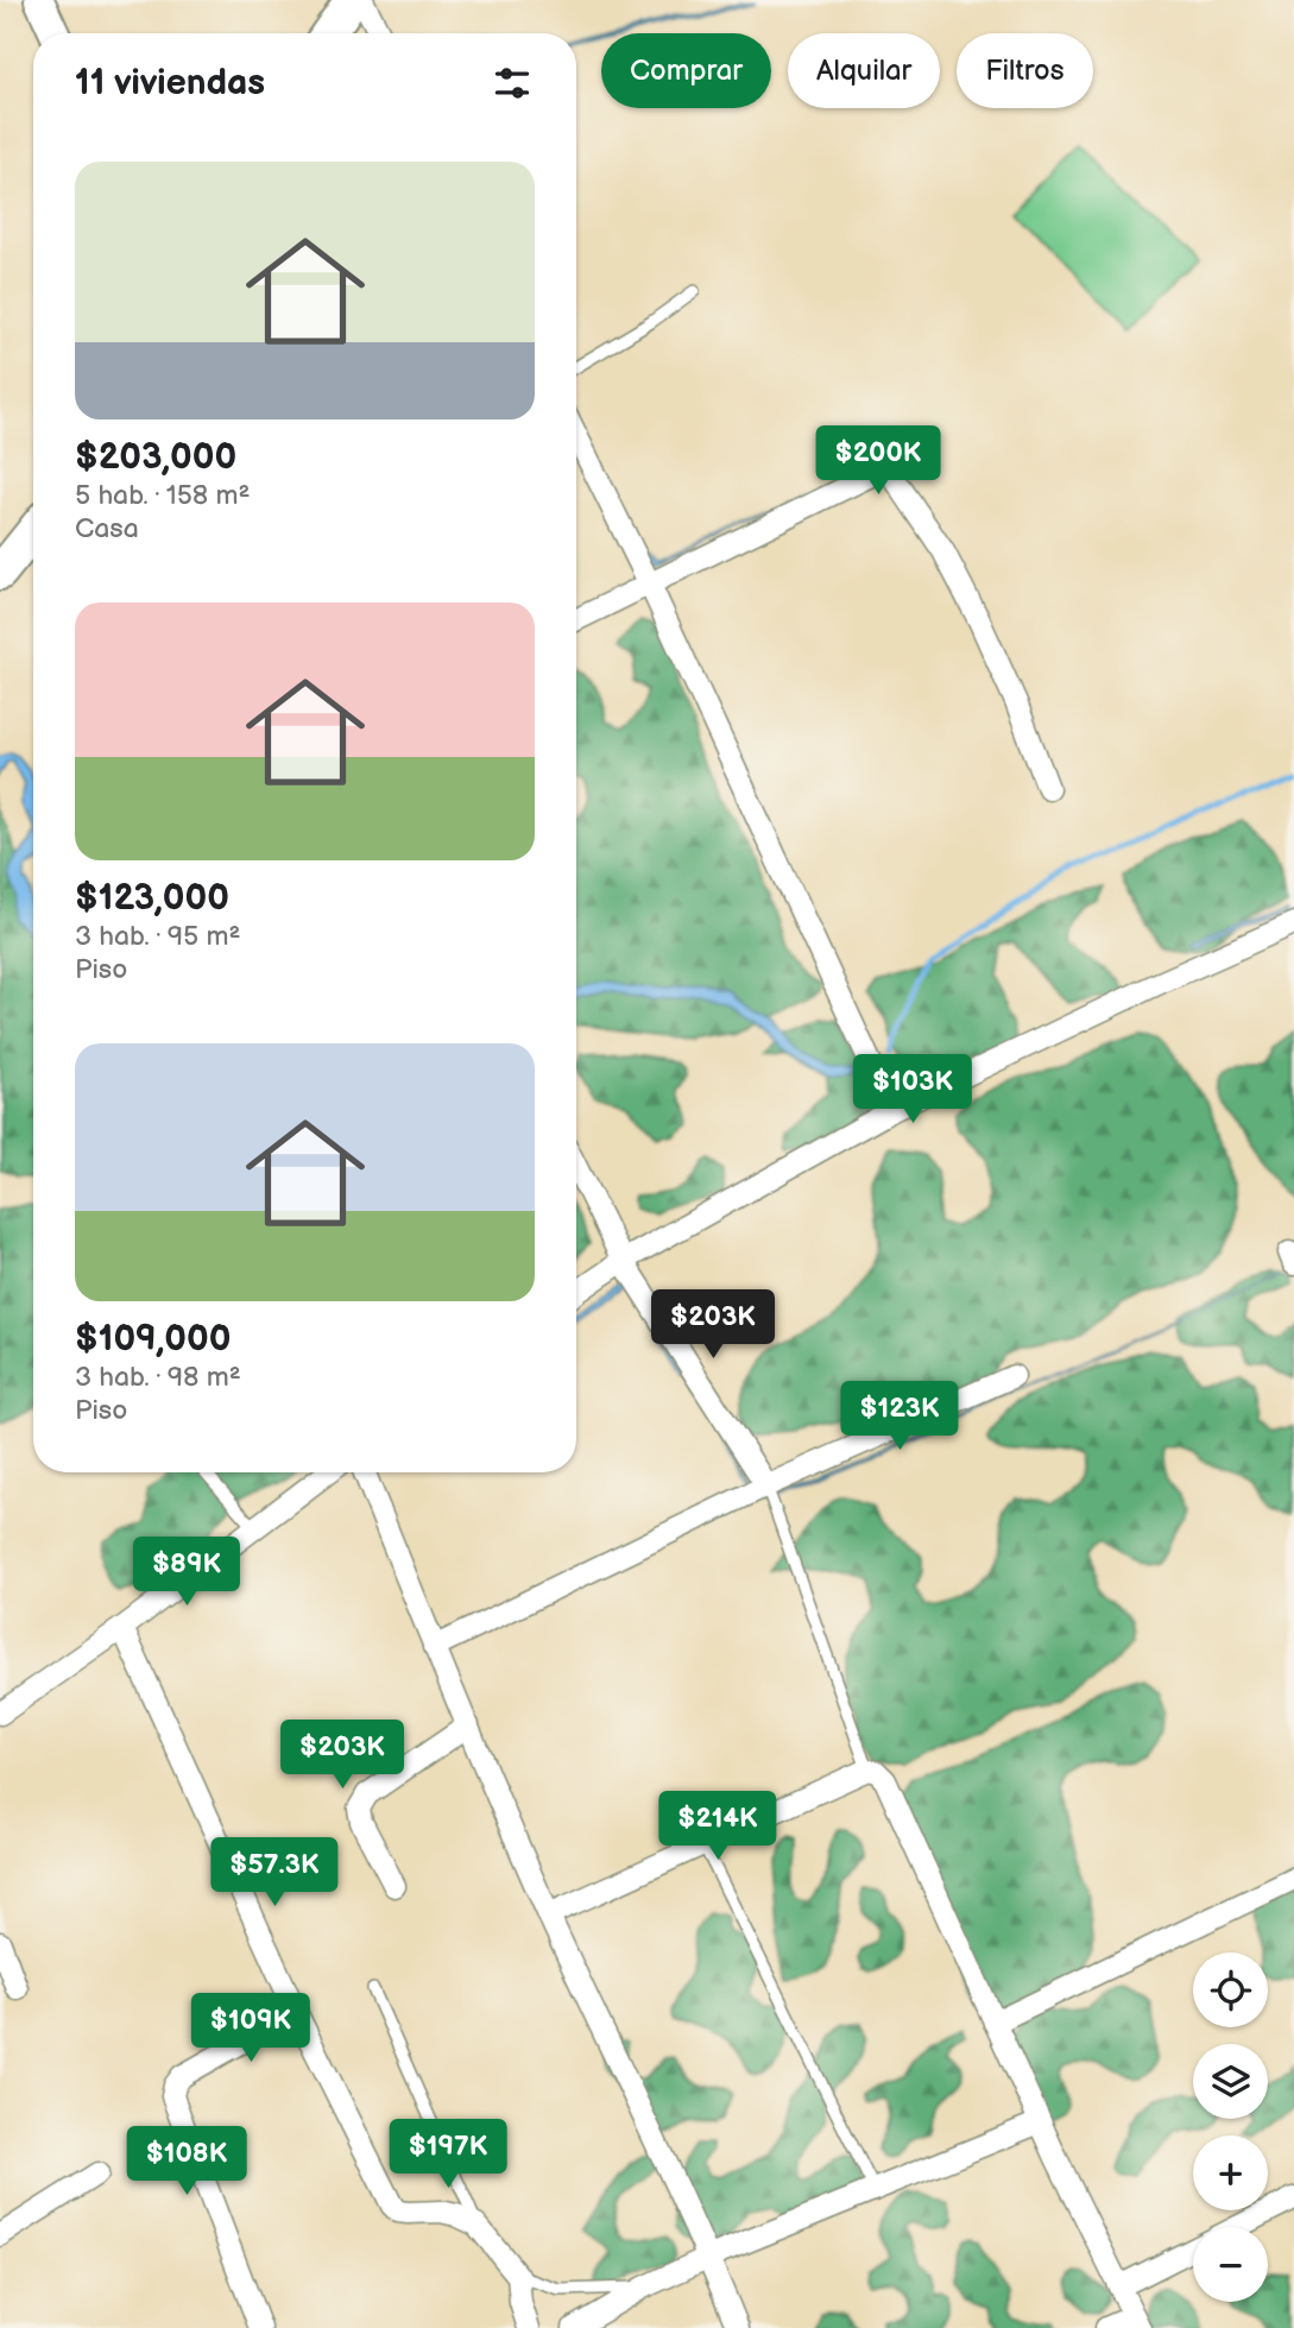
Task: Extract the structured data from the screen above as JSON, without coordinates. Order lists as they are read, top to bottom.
{
  "page": {
    "chip": ["Comprar", "Alquilar", "Filtros"],
    "heading": "11 viviendas",
    "list": [
      {
        "name": "$203,000",
        "note": "5 hab. · 158 m² · Casa"
      },
      {
        "name": "$123,000",
        "note": "3 hab. · 95 m² · Piso"
      },
      {
        "name": "$109,000",
        "note": "3 hab. · 98 m² · Piso"
      }
    ],
    "price": [
      "$200K",
      "$103K",
      "$203K",
      "$123K",
      "$89K",
      "$203K",
      "$214K",
      "$57.3K",
      "$109K",
      "$197K",
      "$108K"
    ],
    "map_buttons": ["+", "−"]
  }
}
